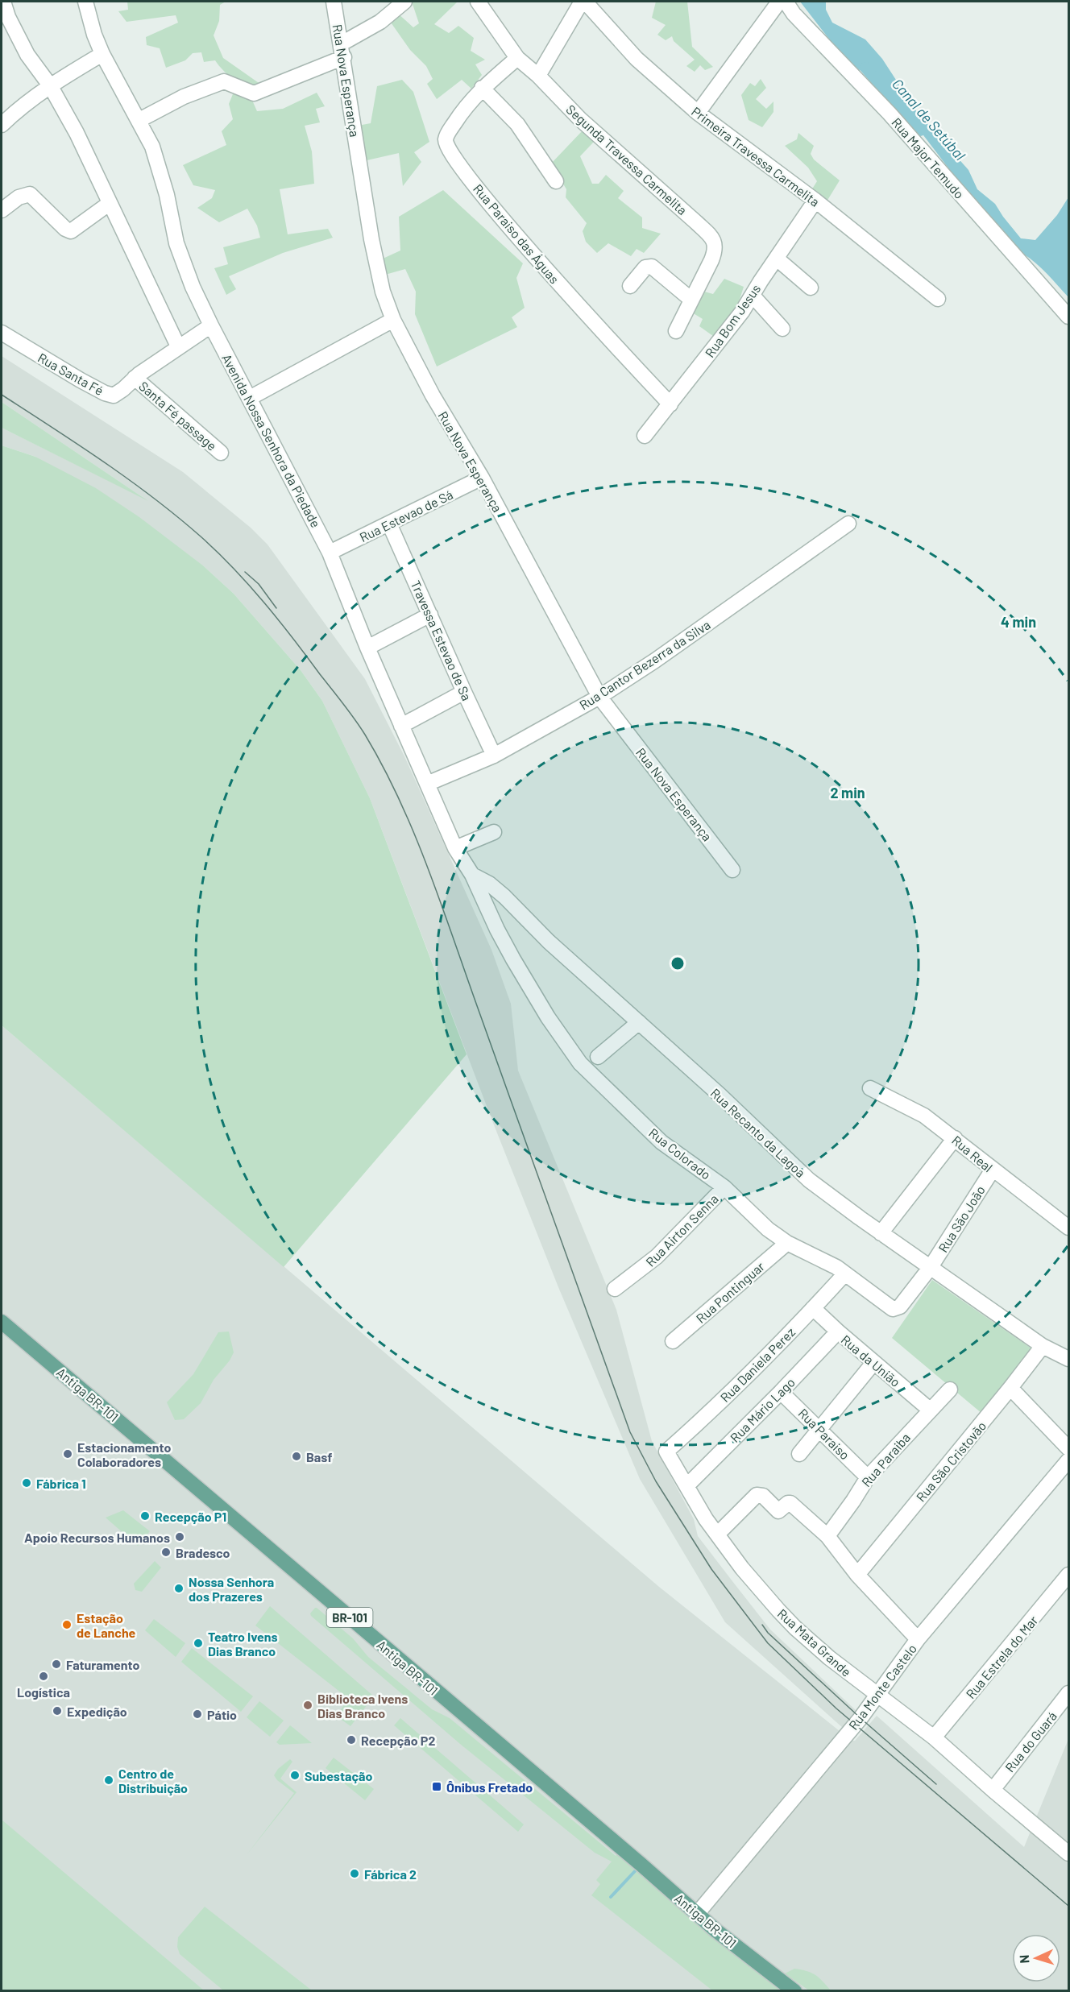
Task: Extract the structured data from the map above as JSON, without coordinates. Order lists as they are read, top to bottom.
{
  "streets": {
    "main road": ["Antiga BR-101", "BR-101"],
    "street": [
      "Rua Nova Esperança",
      "Primeira Travessa Carmelita",
      "Rua Major Temudo",
      "Segunda Travessa Carmelita",
      "Rua Paraiso das Águas",
      "Rua Bom Jesus",
      "Rua Santa Fé",
      "Santa Fé passage",
      "Avenida Nossa Senhora da Piedade",
      "Rua Estevao de Sá",
      "Travessa Estevao de Sa",
      "Rua Cantor Bezerra da Silva",
      "Rua Recanto da Lagoa",
      "Rua Colorado",
      "Rua Real",
      "Rua São João",
      "Rua Airton Senna",
      "Rua Pontinguar",
      "Rua da União",
      "Rua Daniela Perez",
      "Rua Mário Lago",
      "Rua Paraiso",
      "Rua Paraiba",
      "Rua São Cristovão",
      "Rua Mata Grande",
      "Rua Estrela do Mar",
      "Rua Monte Castelo",
      "Rua do Guará"
    ]
  },
  "crossings": [
    ["Rua Nova Esperança", "Rua Estevao de Sá"],
    ["Rua Nova Esperança", "Rua Cantor Bezerra da Silva"],
    ["Primeira Travessa Carmelita", "Rua Bom Jesus"],
    ["Segunda Travessa Carmelita", "Rua Paraiso das Águas"],
    ["Rua Paraiso das Águas", "Rua Bom Jesus"],
    ["Rua Santa Fé", "Santa Fé passage"],
    ["Rua Santa Fé", "Avenida Nossa Senhora da Piedade"],
    ["Avenida Nossa Senhora da Piedade", "Rua Estevao de Sá"],
    ["Avenida Nossa Senhora da Piedade", "Rua Cantor Bezerra da Silva"],
    ["Avenida Nossa Senhora da Piedade", "Rua Recanto da Lagoa"],
    ["Avenida Nossa Senhora da Piedade", "Rua Colorado"],
    ["Rua Estevao de Sá", "Travessa Estevao de Sa"],
    ["Travessa Estevao de Sa", "Rua Cantor Bezerra da Silva"],
    ["Rua Recanto da Lagoa", "Rua Colorado"],
    ["Rua Recanto da Lagoa", "Rua São João"],
    ["Rua Recanto da Lagoa", "Rua São Cristovão"],
    ["Rua Colorado", "Rua São João"],
    ["Rua Colorado", "Rua Airton Senna"],
    ["Rua Colorado", "Rua Pontinguar"],
    ["Rua Colorado", "Rua Daniela Perez"],
    ["Rua Real", "Rua São João"],
    ["Rua da União", "Rua Daniela Perez"],
    ["Rua da União", "Rua Mário Lago"],
    ["Rua da União", "Rua Paraiba"],
    ["Rua Daniela Perez", "Rua Mata Grande"],
    ["Antiga BR-101", "Rua Monte Castelo"],
    ["Rua Mário Lago", "Rua Paraiso"],
    ["Rua Mário Lago", "Rua Mata Grande"],
    ["Rua Paraiso", "Rua Paraiba"],
    ["Rua Mata Grande", "Rua Estrela do Mar"],
    ["Rua Mata Grande", "Rua Monte Castelo"],
    ["Rua Mata Grande", "Rua do Guará"]
  ],
  "water": ["Canal de Setúbal"],
  "places": {
    "other": [
      "Estacionamento Colaboradores",
      "Basf",
      "Fábrica 1",
      "Recepção P1",
      "Apoio Recursos Humanos",
      "Bradesco",
      "Nossa Senhora dos Prazeres",
      "Estação de Lanche",
      "Teatro Ivens Dias Branco",
      "Faturamento",
      "Logística",
      "Biblioteca Ivens Dias Branco",
      "Expedição",
      "Pátio",
      "Recepção P2",
      "Subestação",
      "Centro de Distribuição",
      "Fábrica 2"
    ],
    "transit": ["Ônibus Fretado"]
  },
  "north": "left",
  "rings": ["4 min", "2 min"]
}
